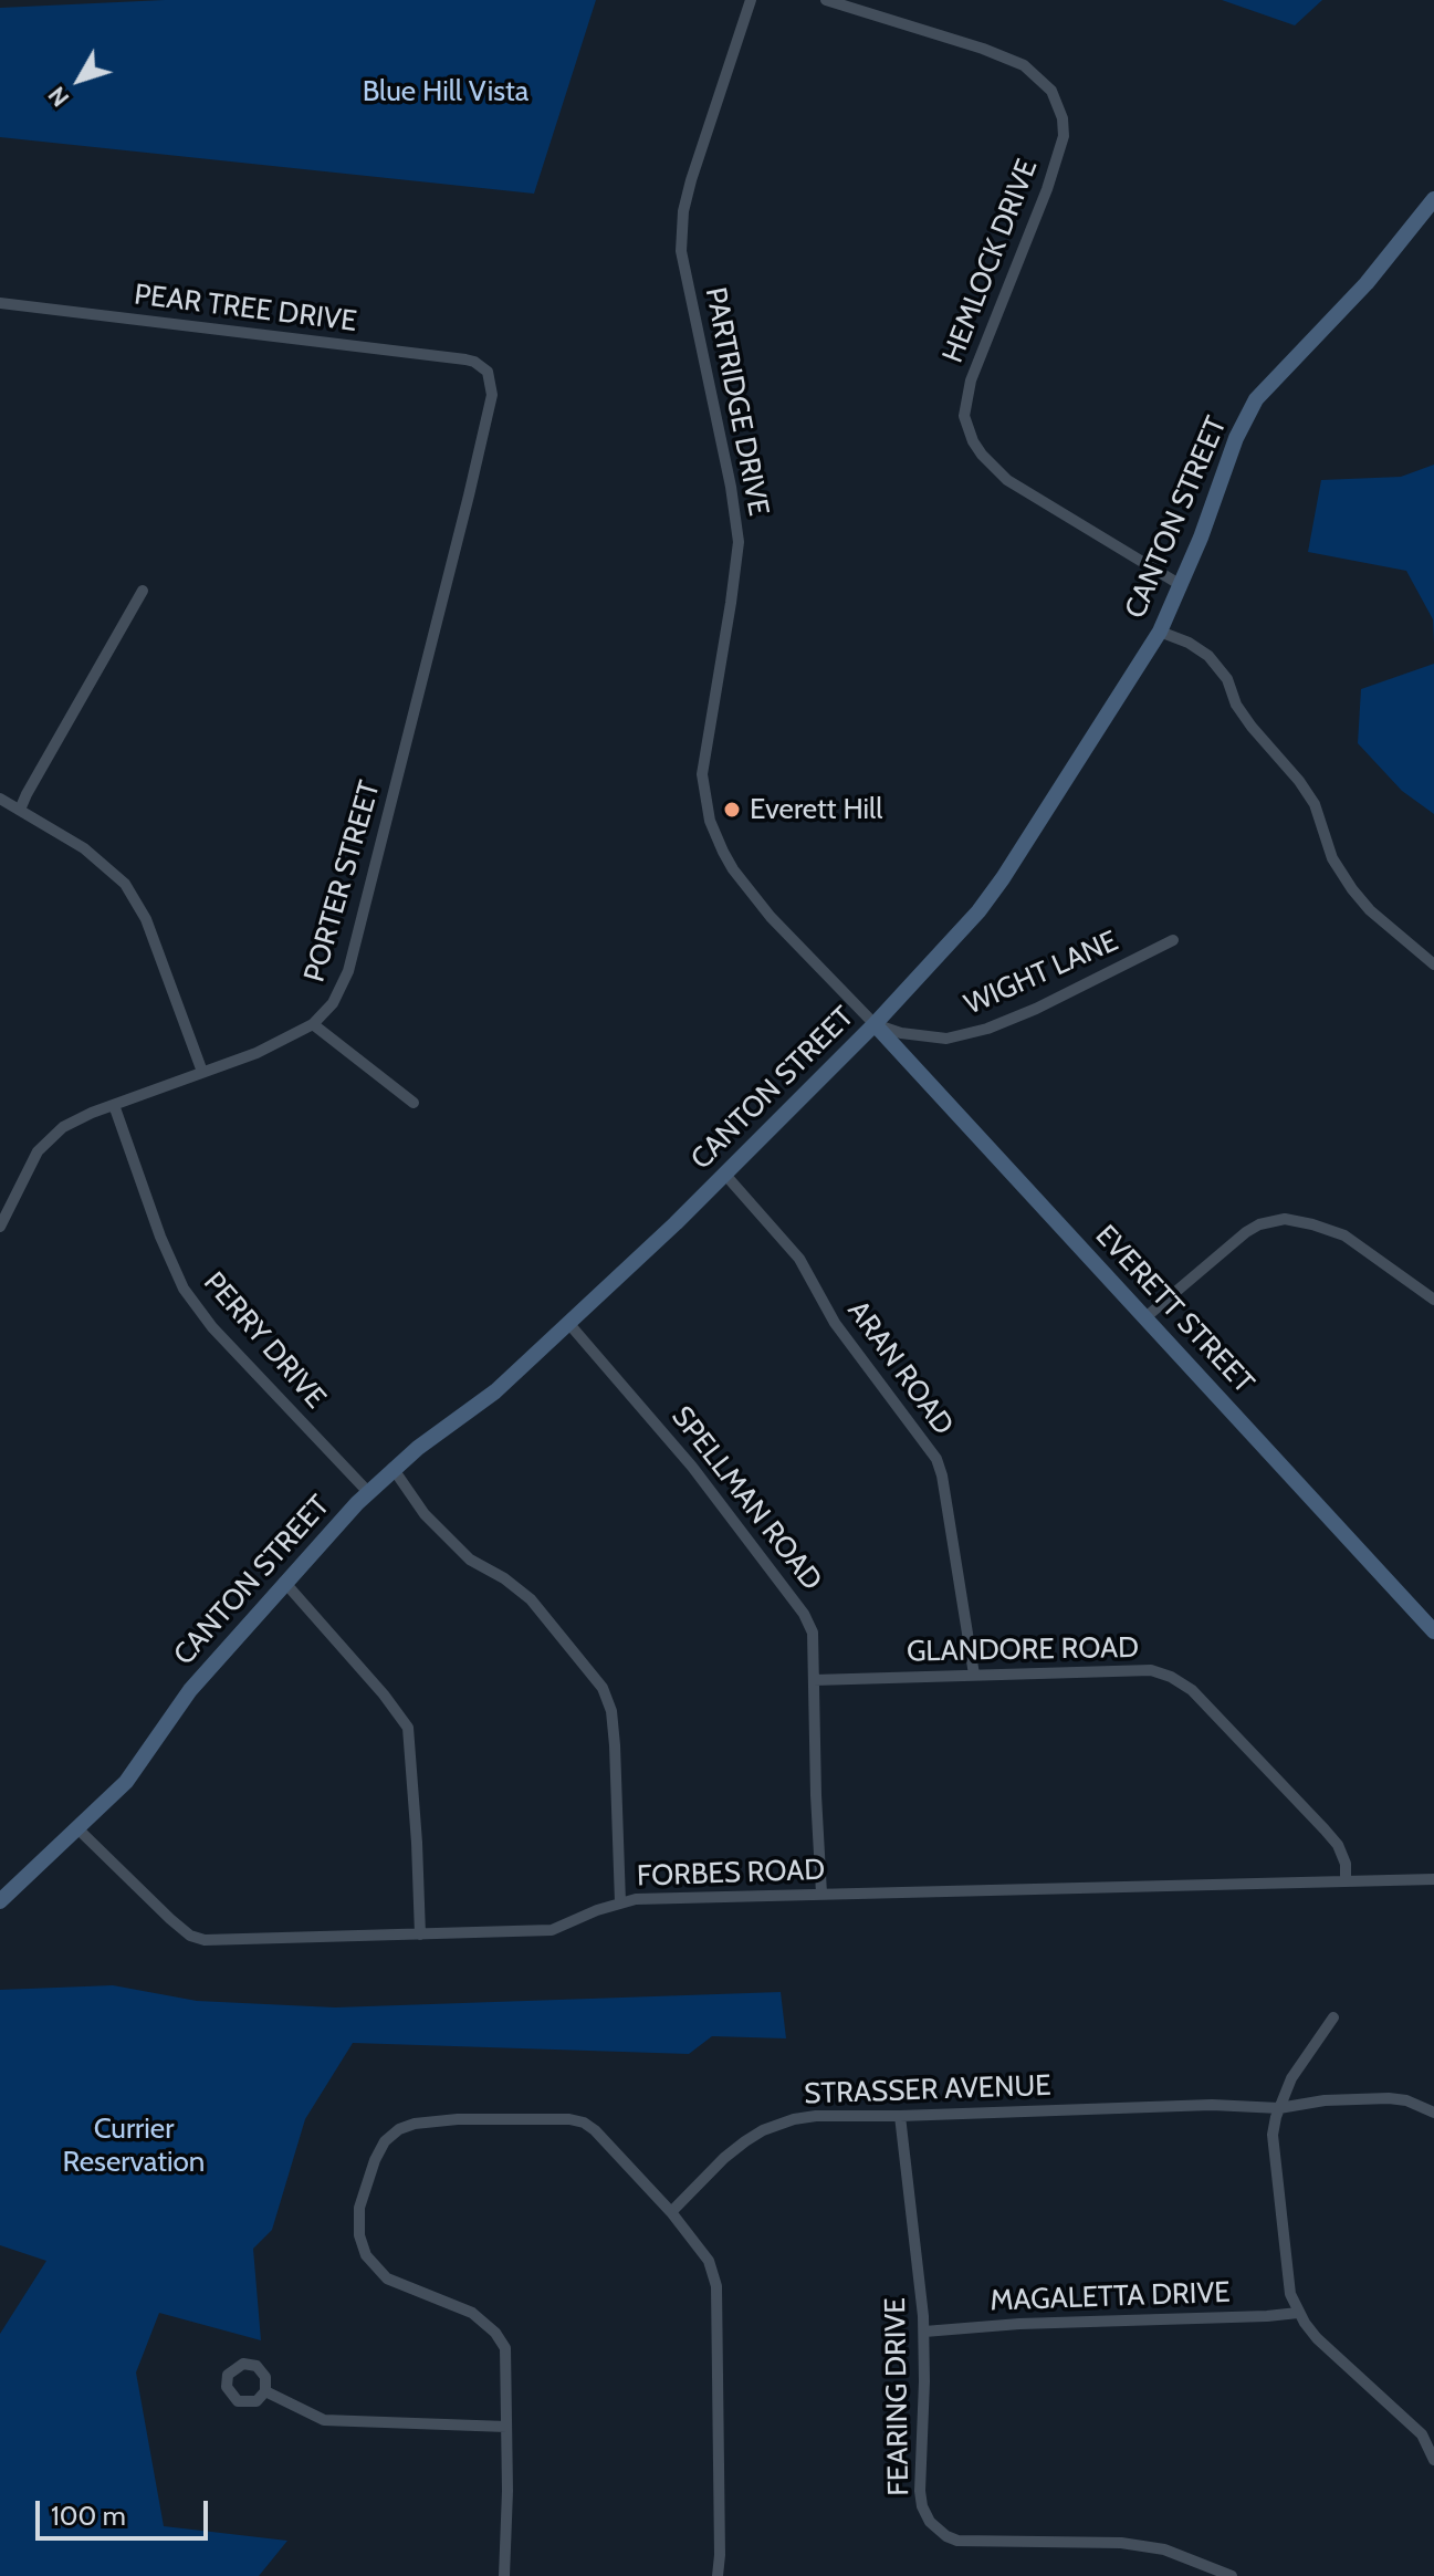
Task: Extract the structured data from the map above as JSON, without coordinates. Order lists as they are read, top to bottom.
{
  "streets": {
    "main road": ["CANTON STREET", "EVERETT STREET"],
    "street": [
      "HEMLOCK DRIVE",
      "PEAR TREE DRIVE",
      "PARTRIDGE DRIVE",
      "PORTER STREET",
      "WIGHT LANE",
      "PERRY DRIVE",
      "ARAN ROAD",
      "SPELLMAN ROAD",
      "GLANDORE ROAD",
      "FORBES ROAD",
      "STRASSER AVENUE",
      "MAGALETTA DRIVE",
      "FEARING DRIVE"
    ]
  },
  "crossings": [
    ["HEMLOCK DRIVE", "CANTON STREET"],
    ["PEAR TREE DRIVE", "PORTER STREET"],
    ["PARTRIDGE DRIVE", "CANTON STREET"],
    ["PARTRIDGE DRIVE", "WIGHT LANE"],
    ["PARTRIDGE DRIVE", "EVERETT STREET"],
    ["CANTON STREET", "WIGHT LANE"],
    ["CANTON STREET", "EVERETT STREET"],
    ["CANTON STREET", "PERRY DRIVE"],
    ["CANTON STREET", "ARAN ROAD"],
    ["CANTON STREET", "SPELLMAN ROAD"],
    ["CANTON STREET", "FORBES ROAD"],
    ["PORTER STREET", "PERRY DRIVE"],
    ["WIGHT LANE", "EVERETT STREET"],
    ["ARAN ROAD", "GLANDORE ROAD"],
    ["SPELLMAN ROAD", "GLANDORE ROAD"],
    ["SPELLMAN ROAD", "FORBES ROAD"],
    ["GLANDORE ROAD", "FORBES ROAD"],
    ["STRASSER AVENUE", "FEARING DRIVE"],
    ["MAGALETTA DRIVE", "FEARING DRIVE"]
  ],
  "parks": ["Blue Hill Vista", "Currier Reservation"],
  "places": ["Everett Hill"],
  "scale_bar": "100 m",
  "north": "bottom left"
}
